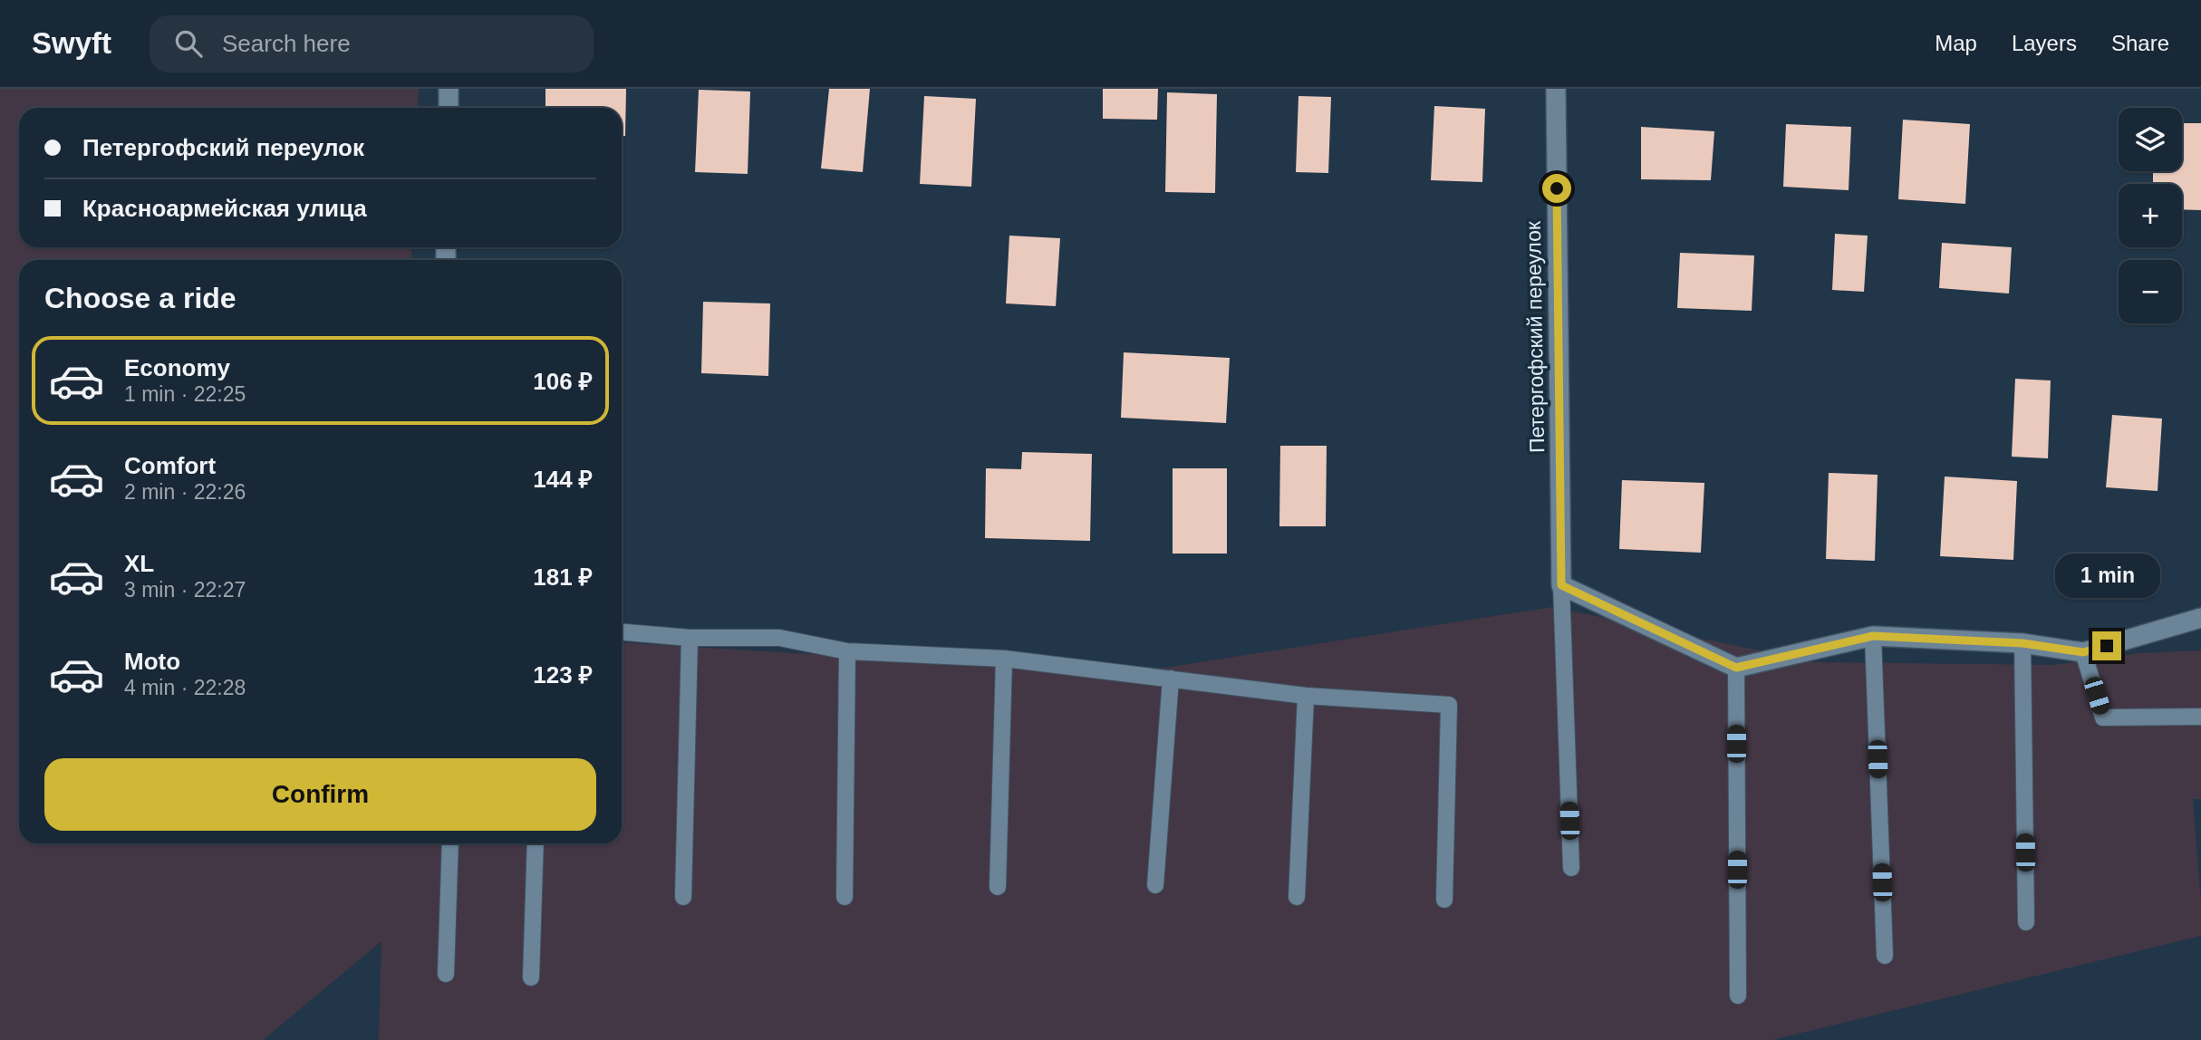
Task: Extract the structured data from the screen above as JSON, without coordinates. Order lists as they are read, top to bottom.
{
  "streets": {
    "street": ["Петергофский переулок"]
  },
  "page": {
    "header": "Swyft",
    "search": "Search here",
    "nav": ["Map", "Layers", "Share"],
    "map_buttons": ["+", "−"],
    "banner": ["Петергофский переулок", "Красноармейская улица"],
    "heading": "Choose a ride",
    "list": [
      {
        "name": "Economy",
        "note": "1 min · 22:25",
        "value": "106 ₽"
      },
      {
        "name": "Comfort",
        "note": "2 min · 22:26",
        "value": "144 ₽"
      },
      {
        "name": "XL",
        "note": "3 min · 22:27",
        "value": "181 ₽"
      },
      {
        "name": "Moto",
        "note": "4 min · 22:28",
        "value": "123 ₽"
      }
    ],
    "bubble": "1 min",
    "buttons": "Confirm"
  }
}
